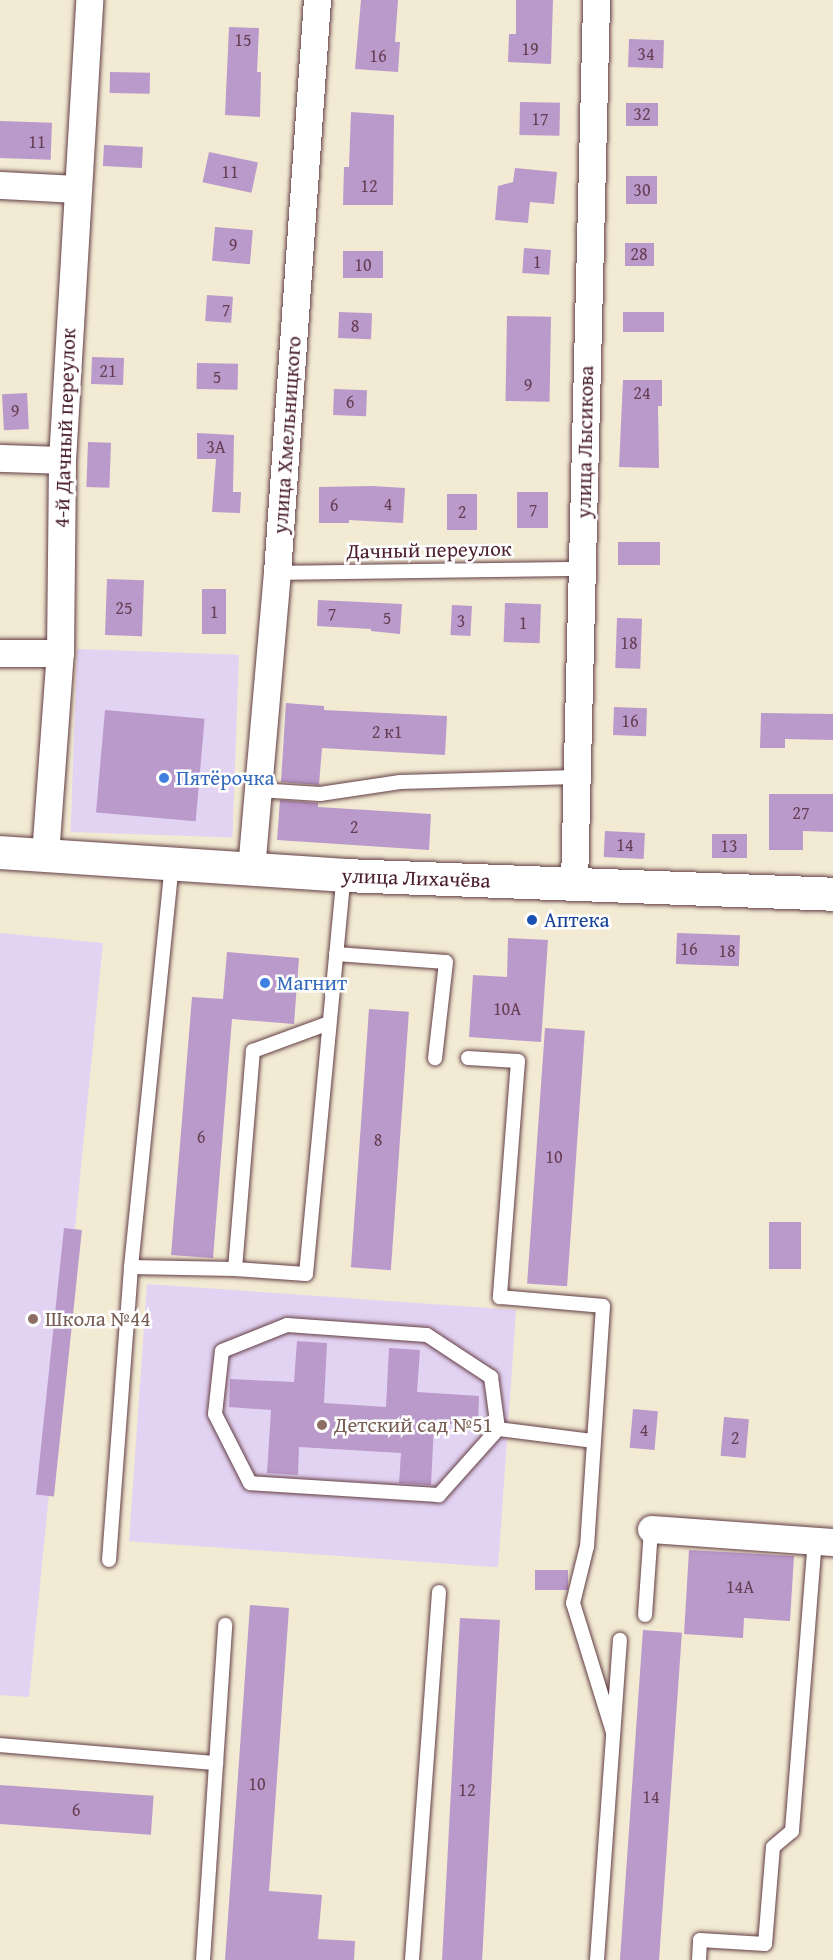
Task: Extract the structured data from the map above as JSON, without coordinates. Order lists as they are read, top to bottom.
{
  "streets": {
    "main road": ["улица Лихачёва"],
    "street": ["4-й Дачный переулок", "улица Хмельницкого", "улица Лысикова"],
    "lane": ["Дачный переулок"]
  },
  "crossings": [
    ["4-й Дачный переулок", "улица Лихачёва"],
    ["улица Хмельницкого", "Дачный переулок"],
    ["улица Хмельницкого", "улица Лихачёва"],
    ["улица Лысикова", "Дачный переулок"],
    ["улица Лысикова", "улица Лихачёва"]
  ],
  "places": [
    "Пятёрочка",
    "Аптека",
    "Магнит",
    "Школа №44",
    "Детский сад №51"
  ],
  "house_numbers": [
    "15",
    "19",
    "34",
    "16",
    "32",
    "17",
    "11",
    "11",
    "12",
    "30",
    "9",
    "28",
    "1",
    "10",
    "7",
    "8",
    "21",
    "5",
    "9",
    "24",
    "6",
    "9",
    "3А",
    "4",
    "6",
    "7",
    "2",
    "25",
    "1",
    "7",
    "5",
    "3",
    "1",
    "18",
    "16",
    "2 к1",
    "27",
    "2",
    "14",
    "13",
    "16",
    "18",
    "10А",
    "6",
    "8",
    "10",
    "4",
    "2",
    "14А",
    "10",
    "12",
    "14",
    "6"
  ]
}
